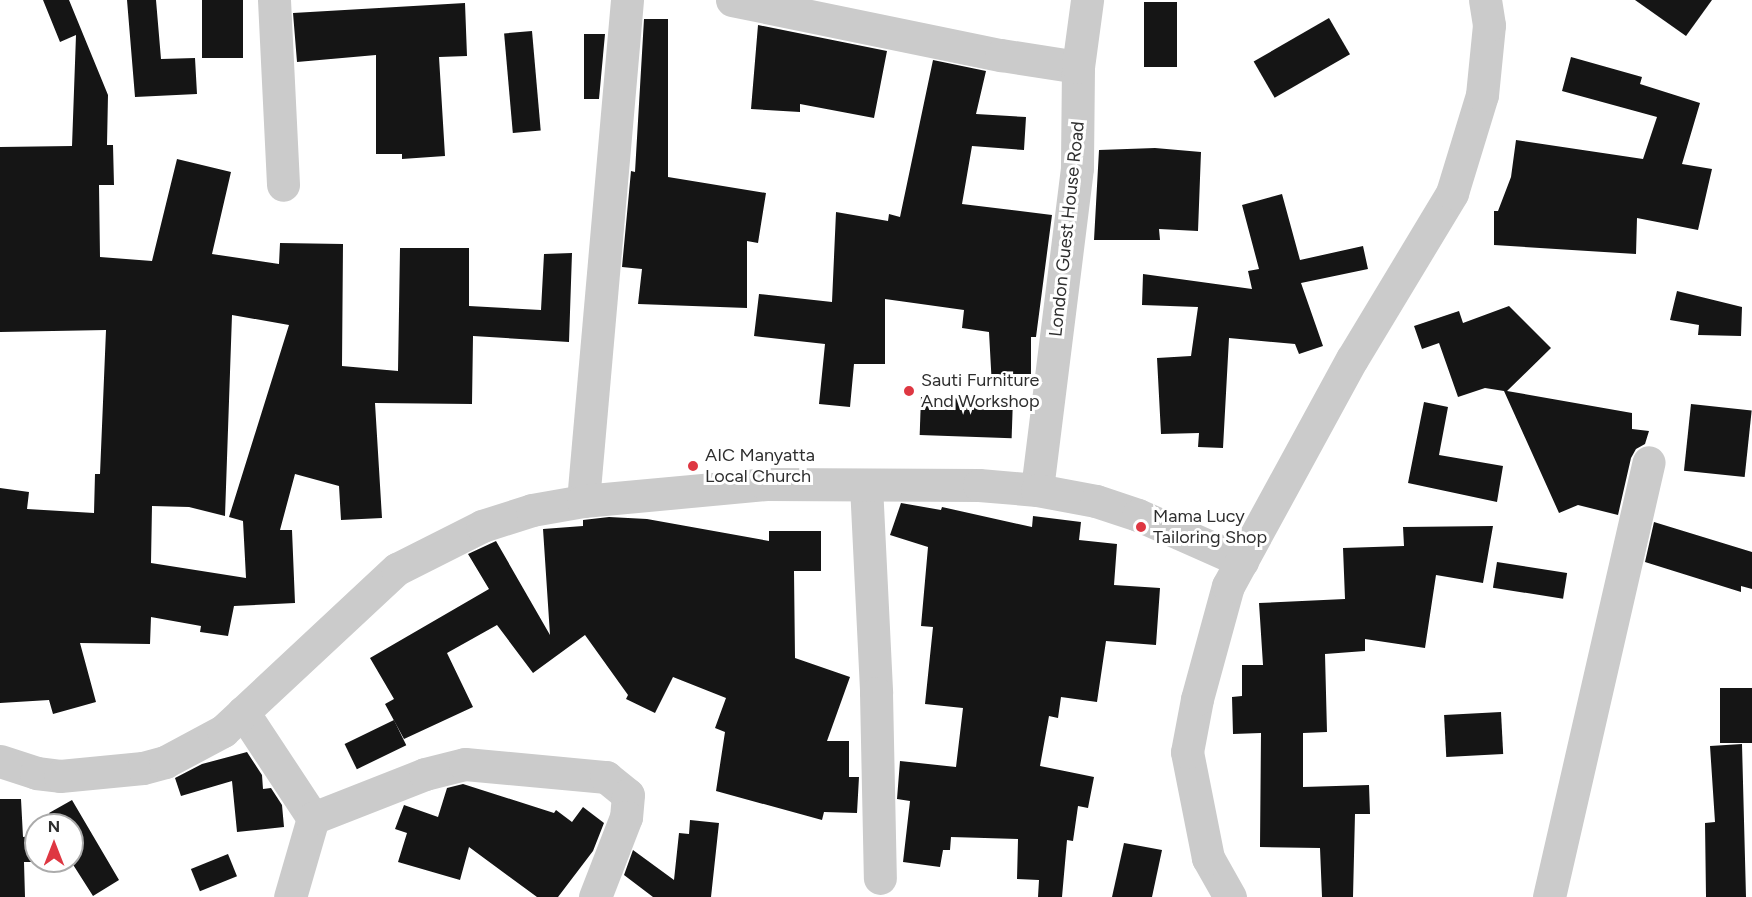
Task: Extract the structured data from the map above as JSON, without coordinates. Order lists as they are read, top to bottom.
{
  "streets": {
    "street": ["London Guest House Road"]
  },
  "places": ["Sauti Furniture And Workshop", "AIC Manyatta Local Church", "Mama Lucy Tailoring Shop"],
  "north": "top"
}
